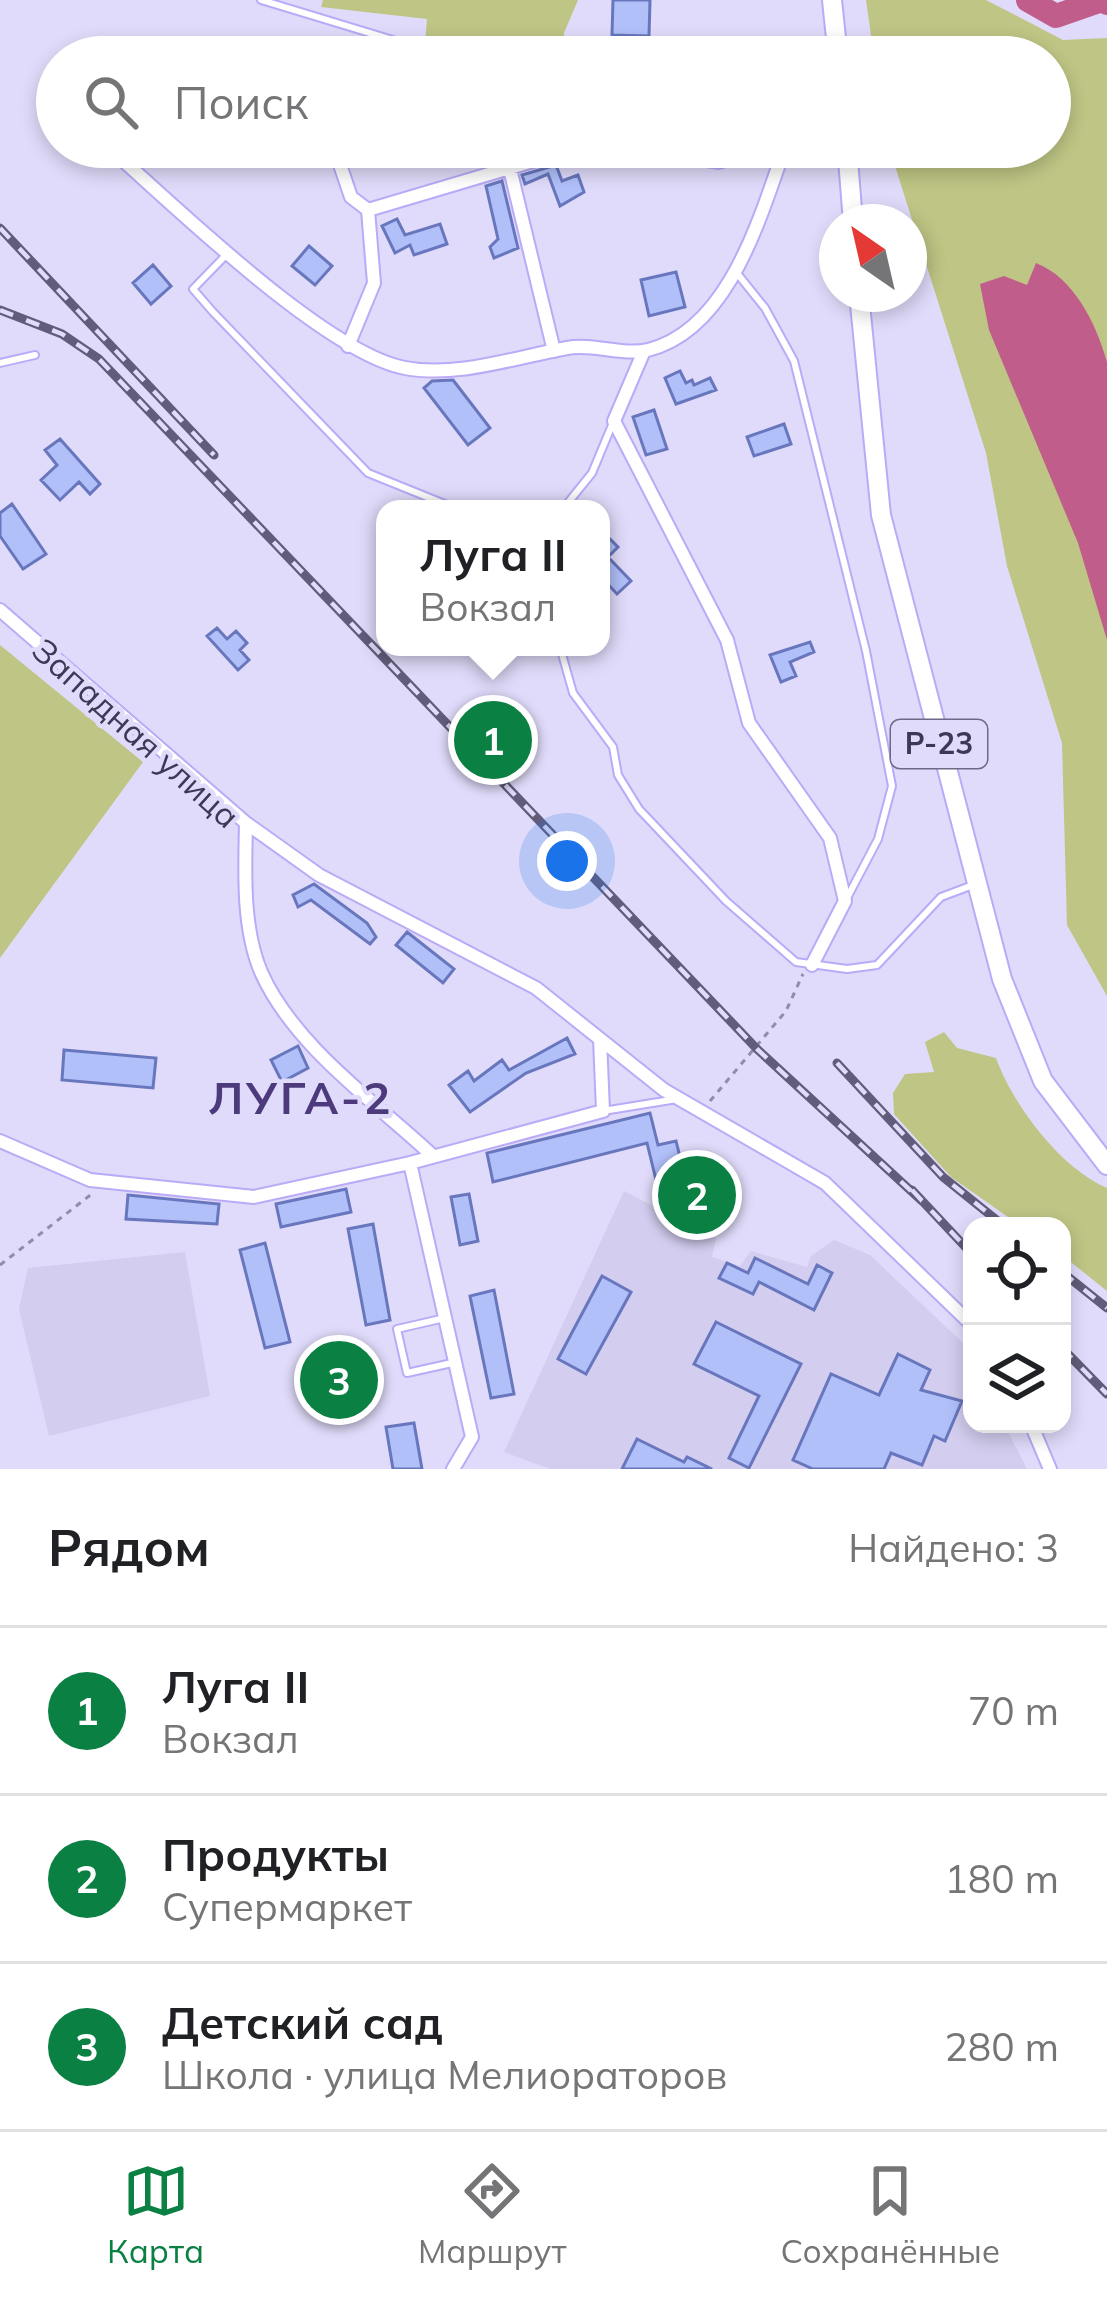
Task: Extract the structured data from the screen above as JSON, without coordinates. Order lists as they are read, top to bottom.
{
  "streets": {
    "main road": ["Р-23"],
    "street": ["Западная улица"]
  },
  "districts": ["ЛУГА-2"],
  "north": "top left",
  "page": {
    "search": "Поиск",
    "popup": ["Луга II", "Вокзал"],
    "pins": ["1", "2", "3"],
    "heading": ["Рядом", "Найдено: 3"],
    "list": [
      {
        "mark": "1",
        "name": "Луга II",
        "note": "Вокзал",
        "value": "70 m"
      },
      {
        "mark": "2",
        "name": "Продукты",
        "note": "Супермаркет",
        "value": "180 m"
      },
      {
        "mark": "3",
        "name": "Детский сад",
        "note": "Школа · улица Мелиораторов",
        "value": "280 m"
      }
    ],
    "nav": ["Карта", "Маршрут", "Сохранённые"]
  }
}
